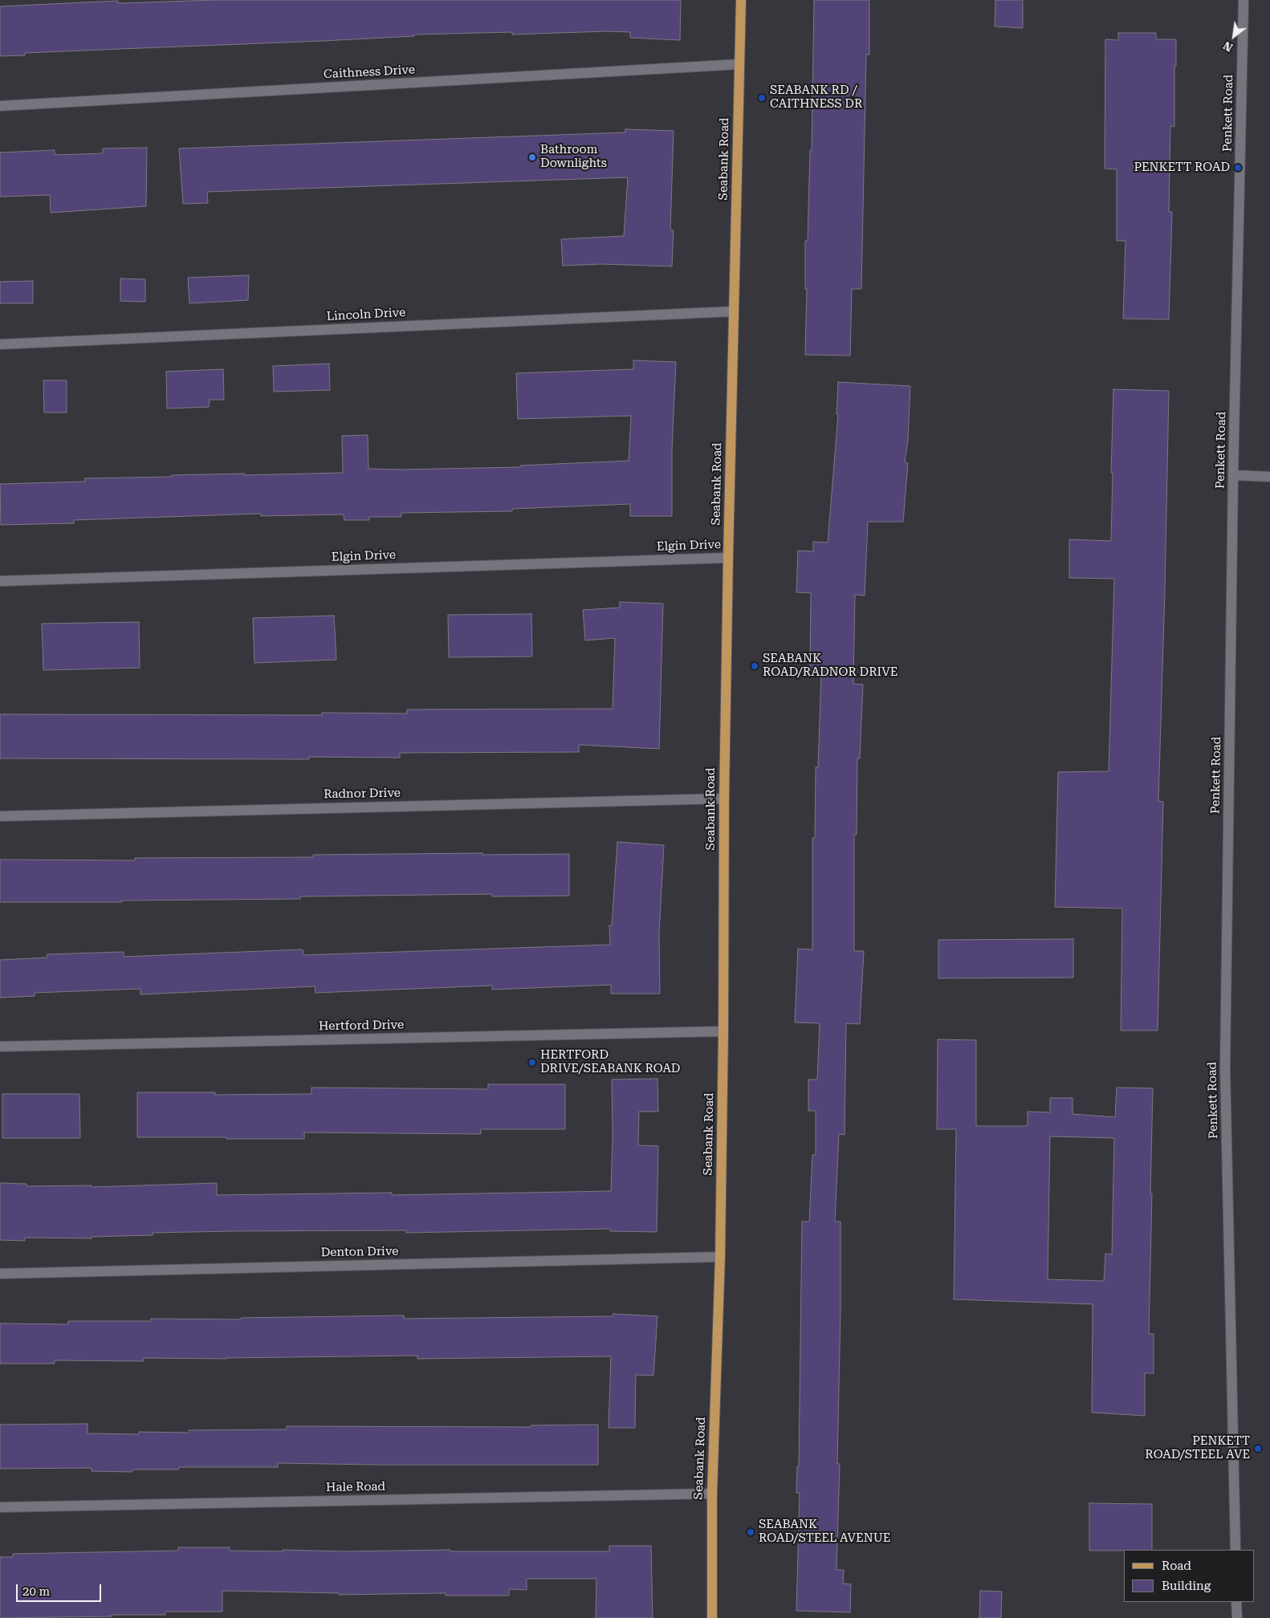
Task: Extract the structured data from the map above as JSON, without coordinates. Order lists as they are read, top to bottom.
{
  "streets": {
    "main road": ["Seabank Road"],
    "street": [
      "Caithness Drive",
      "Penkett Road",
      "Lincoln Drive",
      "Elgin Drive",
      "Radnor Drive",
      "Hertford Drive",
      "Denton Drive",
      "Hale Road"
    ]
  },
  "crossings": [
    ["Caithness Drive", "Seabank Road"],
    ["Seabank Road", "Lincoln Drive"],
    ["Seabank Road", "Elgin Drive"],
    ["Seabank Road", "Radnor Drive"],
    ["Seabank Road", "Hertford Drive"],
    ["Seabank Road", "Denton Drive"],
    ["Seabank Road", "Hale Road"]
  ],
  "places": [
    "SEABANK RD / CAITHNESS DR",
    "Bathroom Downlights",
    "PENKETT ROAD",
    "SEABANK ROAD/RADNOR DRIVE",
    "HERTFORD DRIVE/SEABANK ROAD",
    "PENKETT ROAD/STEEL AVE",
    "SEABANK ROAD/STEEL AVENUE"
  ],
  "legend": ["Road", "Building"],
  "scale_bar": "20 m",
  "north": "bottom left"
}
